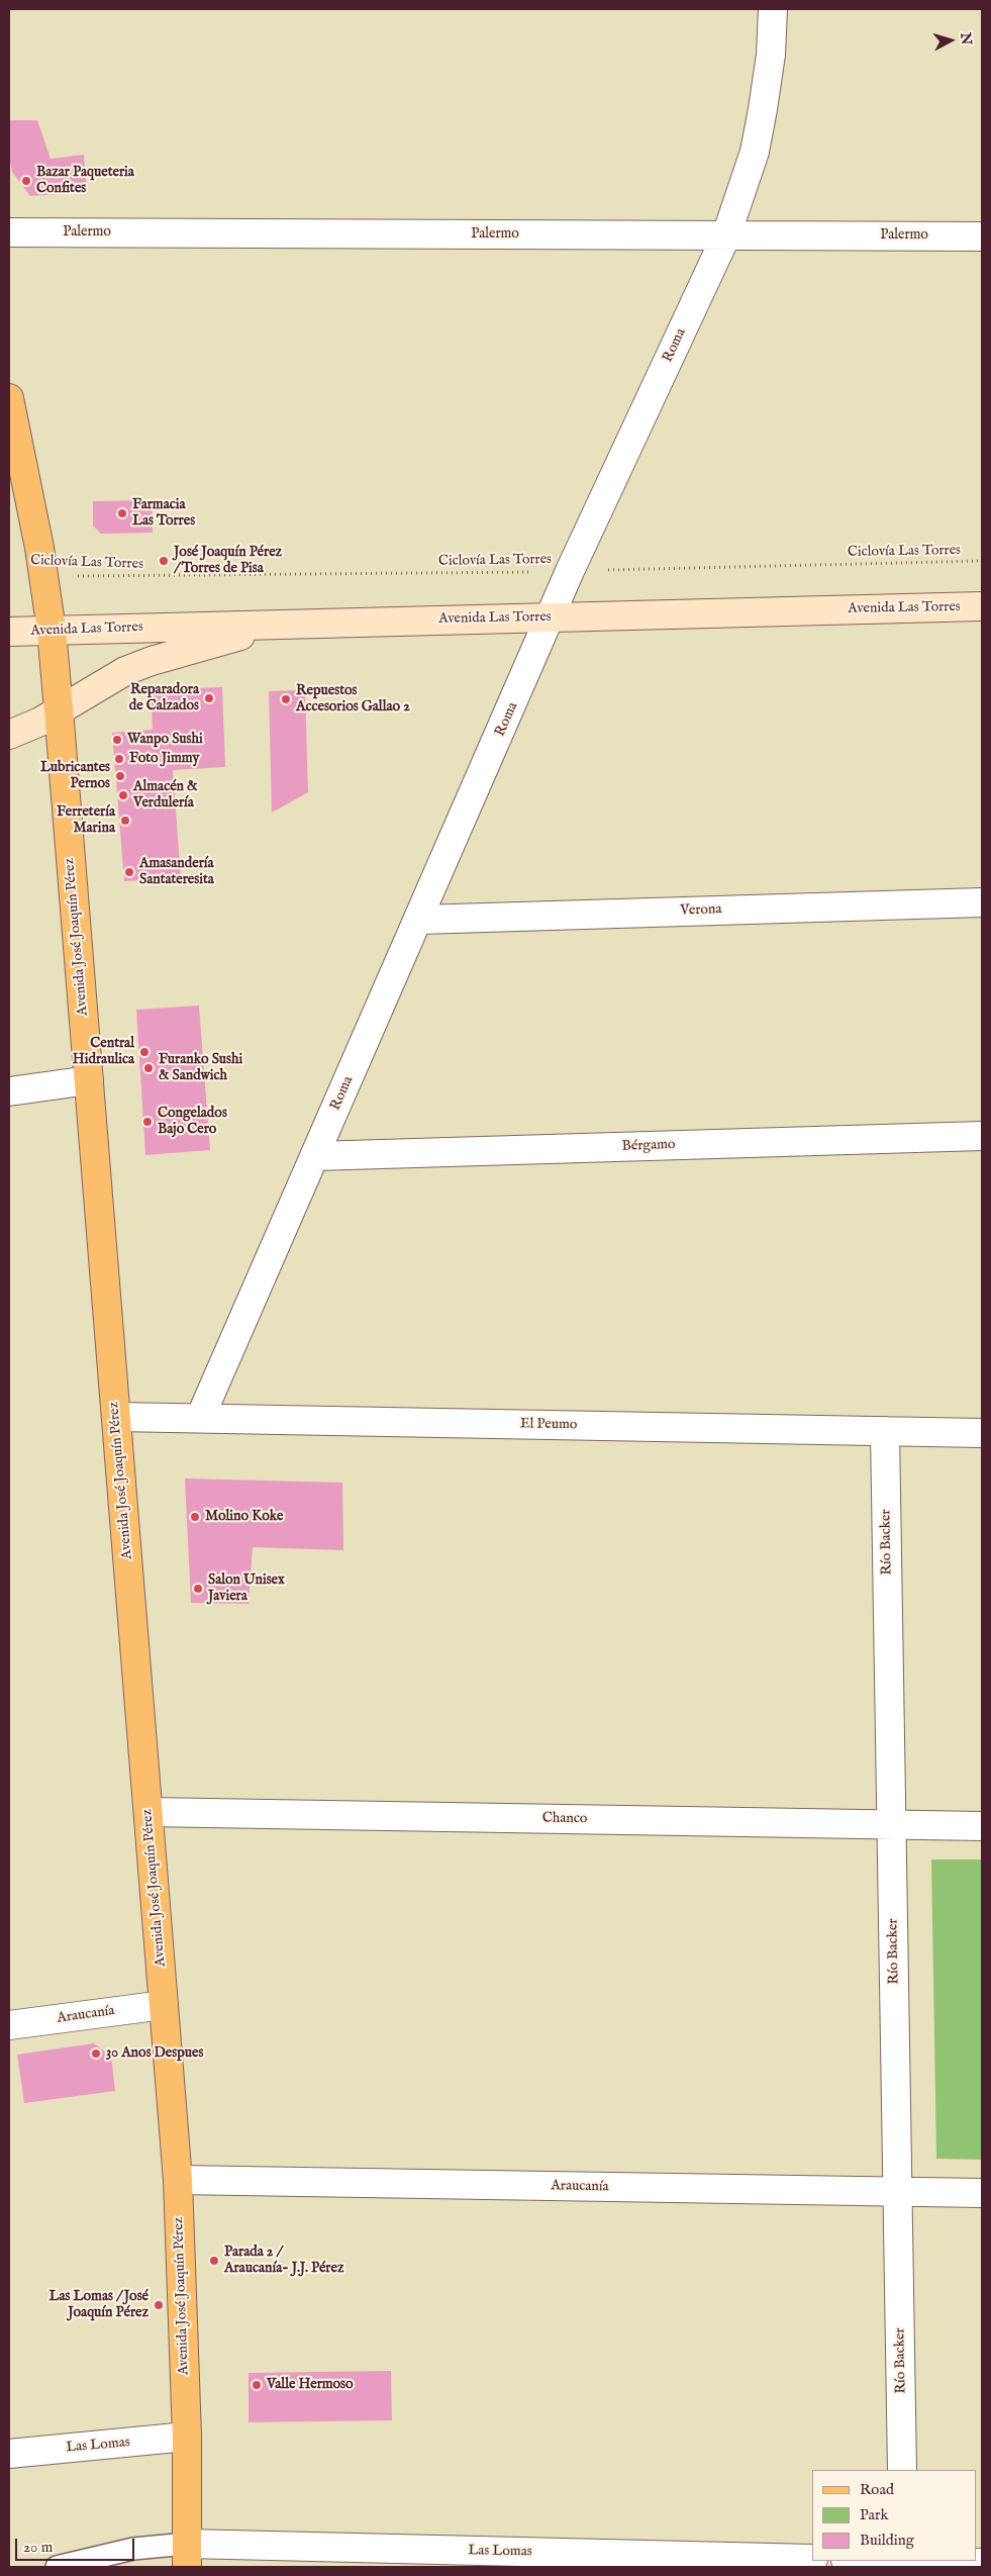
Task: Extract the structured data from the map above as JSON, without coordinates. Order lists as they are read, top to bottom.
{
  "streets": {
    "main road": ["Avenida Las Torres", "Avenida José Joaquín Pérez"],
    "street": [
      "Palermo",
      "Roma",
      "Verona",
      "Bérgamo",
      "El Peumo",
      "Río Backer",
      "Chanco",
      "Araucanía",
      "Las Lomas"
    ],
    "path": ["Ciclovía Las Torres"]
  },
  "crossings": [
    ["Palermo", "Roma"],
    ["Roma", "Ciclovía Las Torres"],
    ["Roma", "Avenida Las Torres"],
    ["Roma", "Verona"],
    ["Roma", "Bérgamo"],
    ["Roma", "El Peumo"],
    ["Ciclovía Las Torres", "Avenida José Joaquín Pérez"],
    ["Avenida Las Torres", "Avenida José Joaquín Pérez"],
    ["Avenida José Joaquín Pérez", "El Peumo"],
    ["Avenida José Joaquín Pérez", "Chanco"],
    ["Avenida José Joaquín Pérez", "Araucanía"],
    ["Avenida José Joaquín Pérez", "Las Lomas"],
    ["El Peumo", "Río Backer"],
    ["Río Backer", "Chanco"],
    ["Río Backer", "Araucanía"]
  ],
  "places": [
    "Bazar Paqueteria Confites",
    "Farmacia Las Torres",
    "José Joaquín Pérez / Torres de Pisa",
    "Reparadora de Calzados",
    "Repuestos Accesorios Gallao 2",
    "Wanpo Sushi",
    "Foto Jimmy",
    "Lubricantes Pernos",
    "Almacén & Verdulería",
    "Ferretería Marina",
    "Amasandería Santateresita",
    "Central Hidraulica",
    "Furanko Sushi & Sandwich",
    "Congelados Bajo Cero",
    "Molino Koke",
    "Salon Unisex Javiera",
    "30 Anos Despues",
    "Parada 2 / Araucanía- J.J. Pérez",
    "Las Lomas / José Joaquín Pérez",
    "Valle Hermoso"
  ],
  "legend": ["Road", "Park", "Building"],
  "scale_bar": "20 m",
  "north": "right"
}
